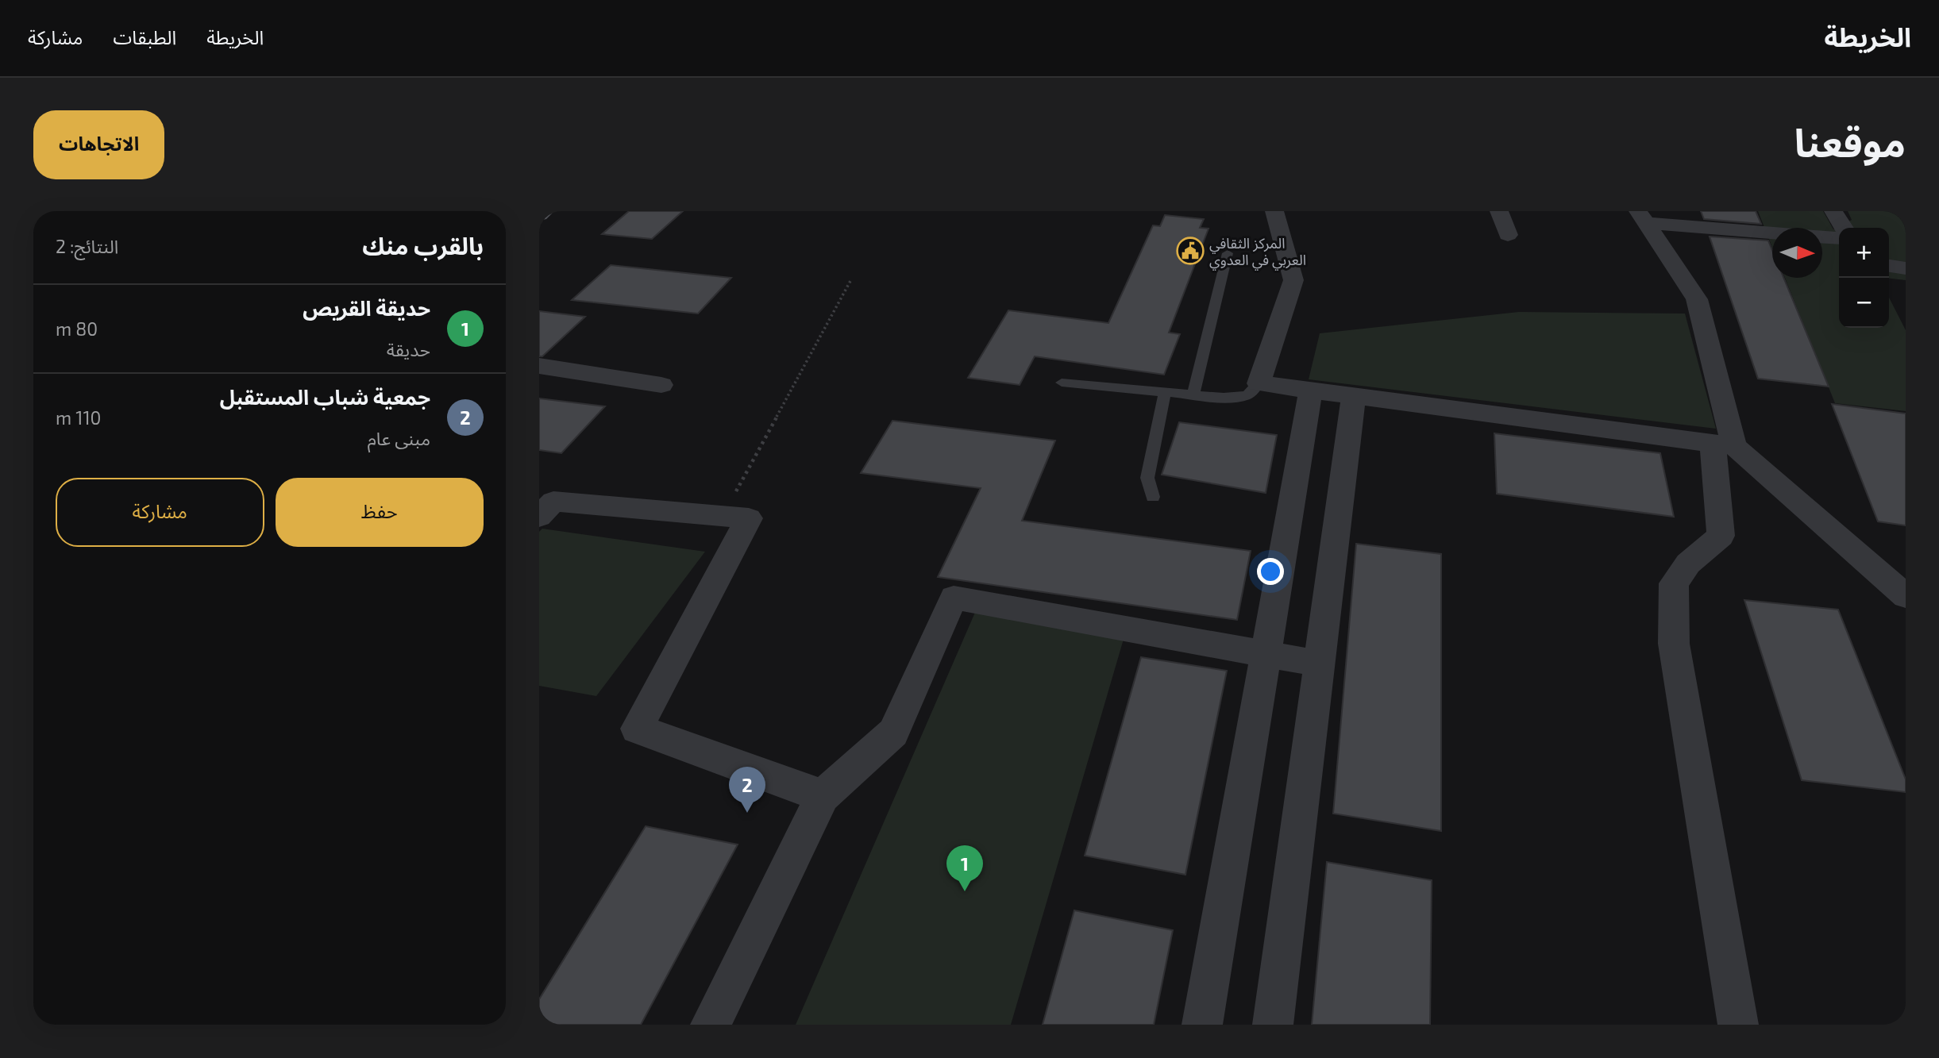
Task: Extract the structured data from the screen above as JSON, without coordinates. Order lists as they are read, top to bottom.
{
  "places": {
    "public building": ["المركز الثقافي العربي في العدوي"]
  },
  "north": "right",
  "page": {
    "header": "الخريطة",
    "nav": ["الخريطة", "الطبقات", "مشاركة"],
    "title": "موقعنا",
    "buttons": [
      "الاتجاهات",
      ["حفظ", "مشاركة"]
    ],
    "heading": ["بالقرب منك", "النتائج: 2"],
    "map_buttons": ["+", "−"],
    "list": [
      {
        "mark": "1",
        "name": "حديقة القريص",
        "note": "حديقة",
        "value": "80 m"
      },
      {
        "mark": "2",
        "name": "جمعية شباب المستقبل",
        "note": "مبنى عام",
        "value": "110 m"
      }
    ],
    "pins": ["2", "1"]
  }
}
